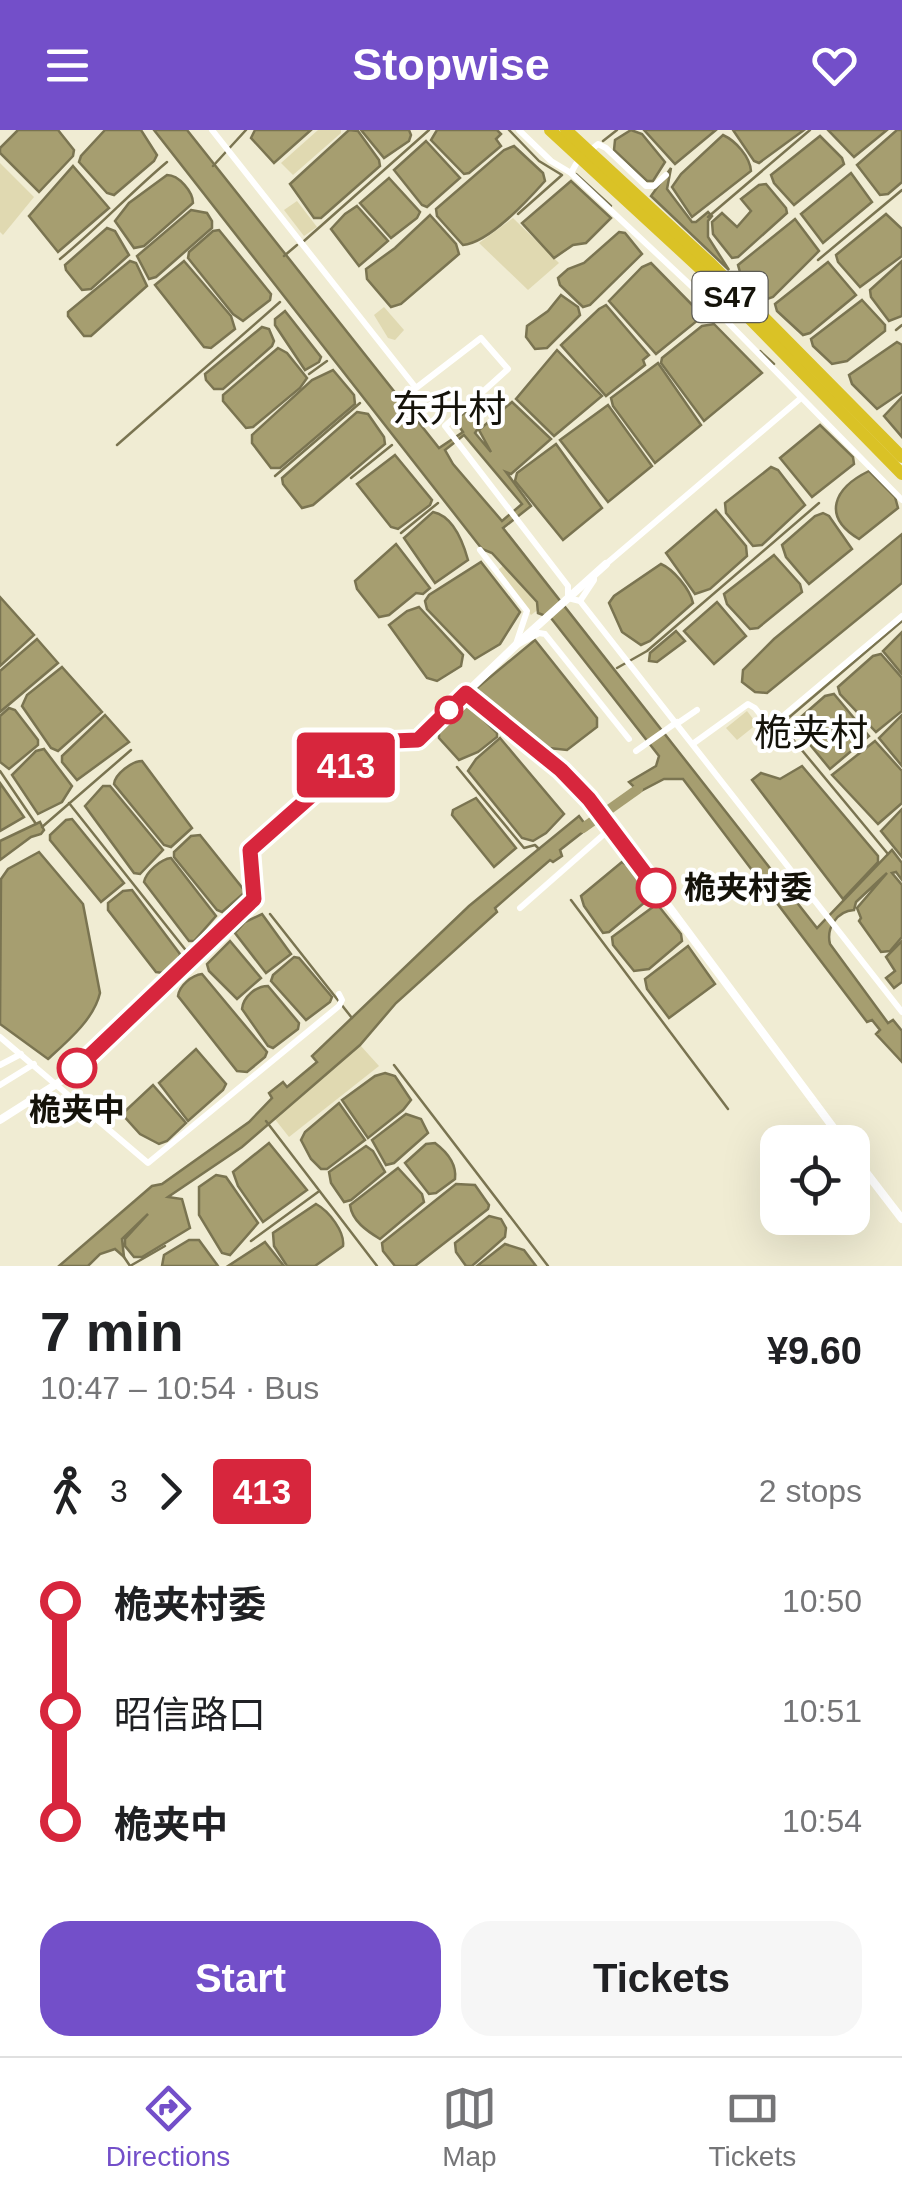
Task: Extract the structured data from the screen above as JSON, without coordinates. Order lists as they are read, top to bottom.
{
  "streets": {
    "highway": ["S47"]
  },
  "districts": ["东升村", "桅夹村"],
  "places": ["桅夹村委", "桅夹中"],
  "lines": ["bus line 413"],
  "page": {
    "header": "Stopwise",
    "on_map": "413",
    "heading": ["7 min", "10:47 – 10:54 · Bus", "¥9.60"],
    "legs": ["3", "413", "2 stops"],
    "list": [
      {
        "name": "桅夹村委",
        "value": "10:50"
      },
      {
        "name": "昭信路口",
        "value": "10:51"
      },
      {
        "name": "桅夹中",
        "value": "10:54"
      }
    ],
    "buttons": ["Start", "Tickets"],
    "tabs": ["Directions", "Map", "Tickets"]
  }
}
